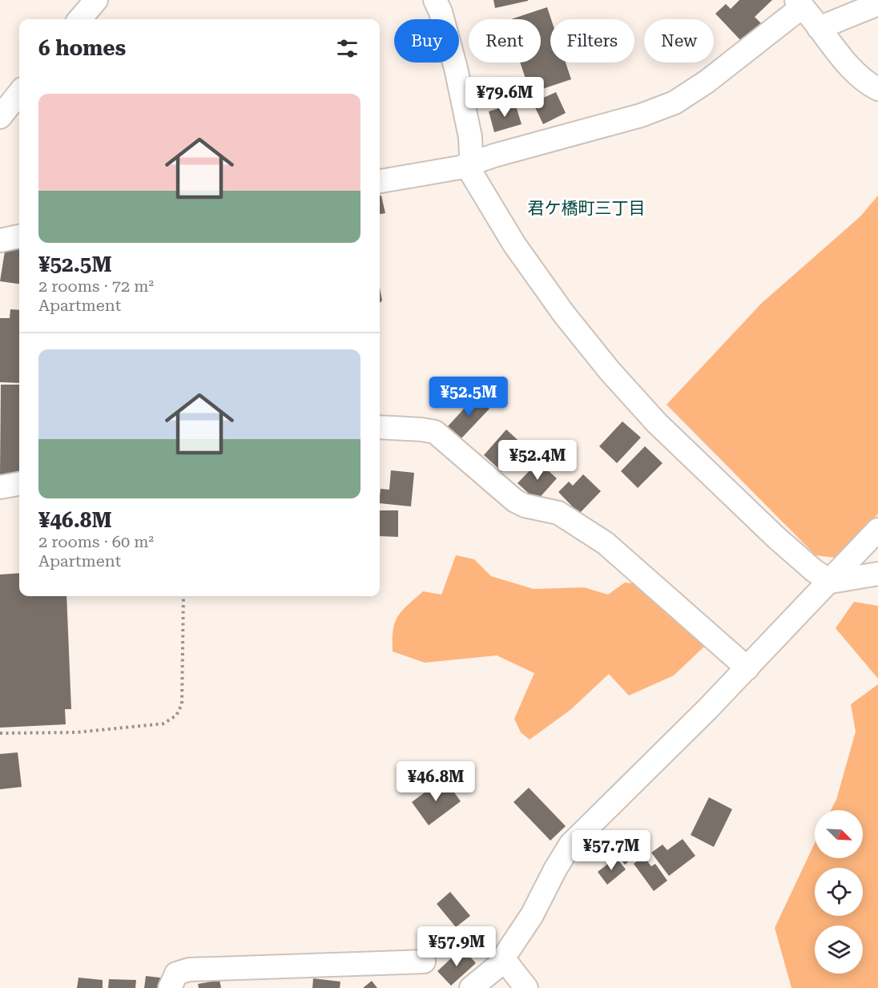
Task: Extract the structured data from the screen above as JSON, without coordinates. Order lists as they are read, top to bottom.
{
  "districts": ["君ケ橋町三丁目"],
  "north": "bottom right",
  "page": {
    "chip": [
      "Buy",
      "Rent",
      "Filters",
      "New"
    ],
    "heading": "6 homes",
    "price": [
      "¥79.6M",
      "¥52.5M",
      "¥52.4M",
      "¥46.8M",
      "¥57.7M",
      "¥57.9M"
    ],
    "list": [
      {
        "name": "¥52.5M",
        "note": "2 rooms · 72 m² · Apartment"
      },
      {
        "name": "¥46.8M",
        "note": "2 rooms · 60 m² · Apartment"
      }
    ]
  }
}
